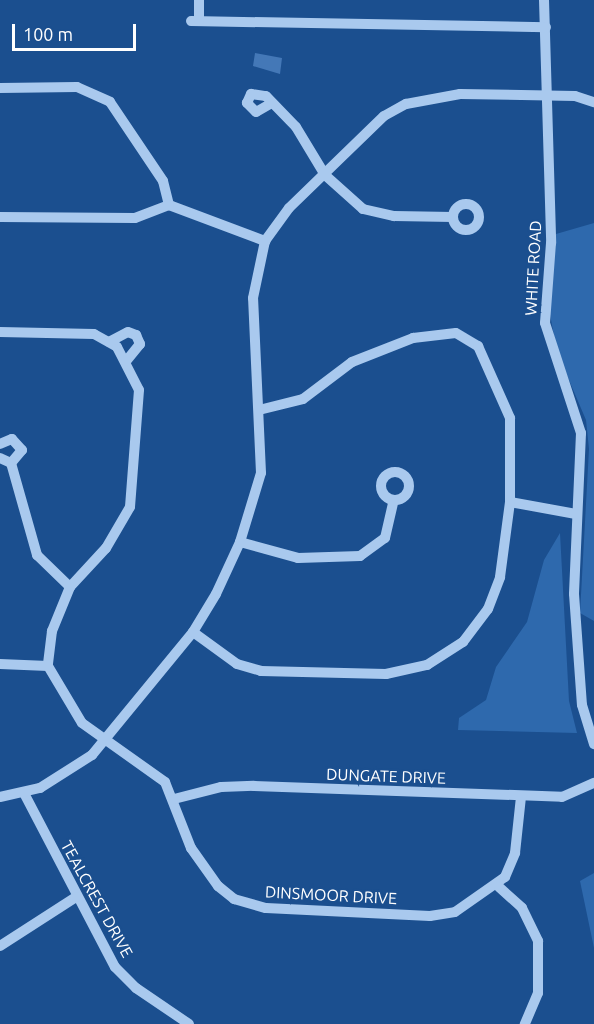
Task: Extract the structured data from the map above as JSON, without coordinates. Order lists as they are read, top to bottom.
{
  "streets": {
    "street": [
      "WHITE ROAD",
      "DUNGATE DRIVE",
      "DINSMOOR DRIVE",
      "TEALCREST DRIVE"
    ]
  },
  "crossings": [
    ["DUNGATE DRIVE", "DINSMOOR DRIVE"]
  ],
  "scale_bar": "100 m"
}
